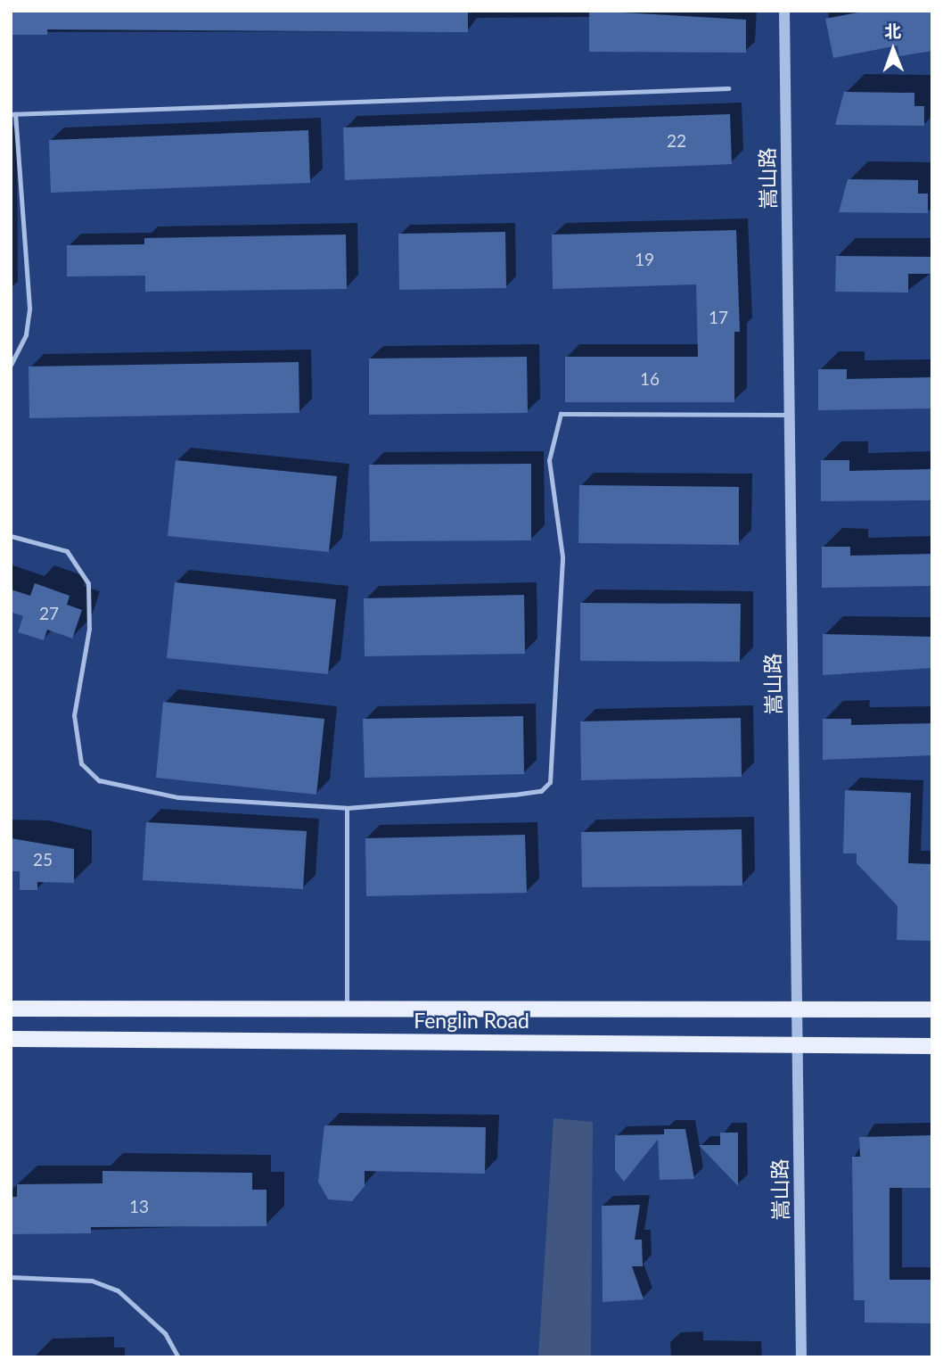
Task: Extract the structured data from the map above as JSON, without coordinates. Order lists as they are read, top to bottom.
{
  "streets": {
    "main road": ["Fenglin Road"],
    "street": ["嵩山路"]
  },
  "crossings": [
    ["嵩山路", "Fenglin Road"]
  ],
  "house_numbers": [
    "22",
    "19",
    "17",
    "16",
    "27",
    "25",
    "13"
  ],
  "north": "top"
}
